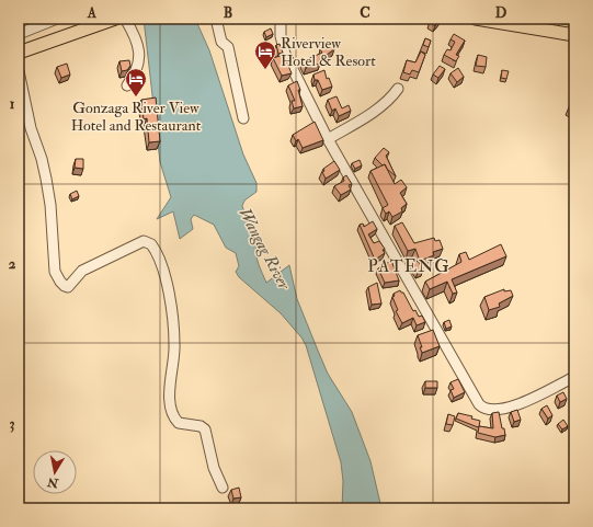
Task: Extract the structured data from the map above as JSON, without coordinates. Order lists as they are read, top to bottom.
{
  "districts": ["PATENG"],
  "water": ["Wangag River"],
  "places": {
    "hotel": ["Riverview Hotel & Resort", "Gonzaga River View Hotel and Restaurant"]
  },
  "north": "bottom",
  "grid": {
    "columns": [
      "A",
      "B",
      "C",
      "D"
    ],
    "rows": ["1", "2", "3"]
  }
}
